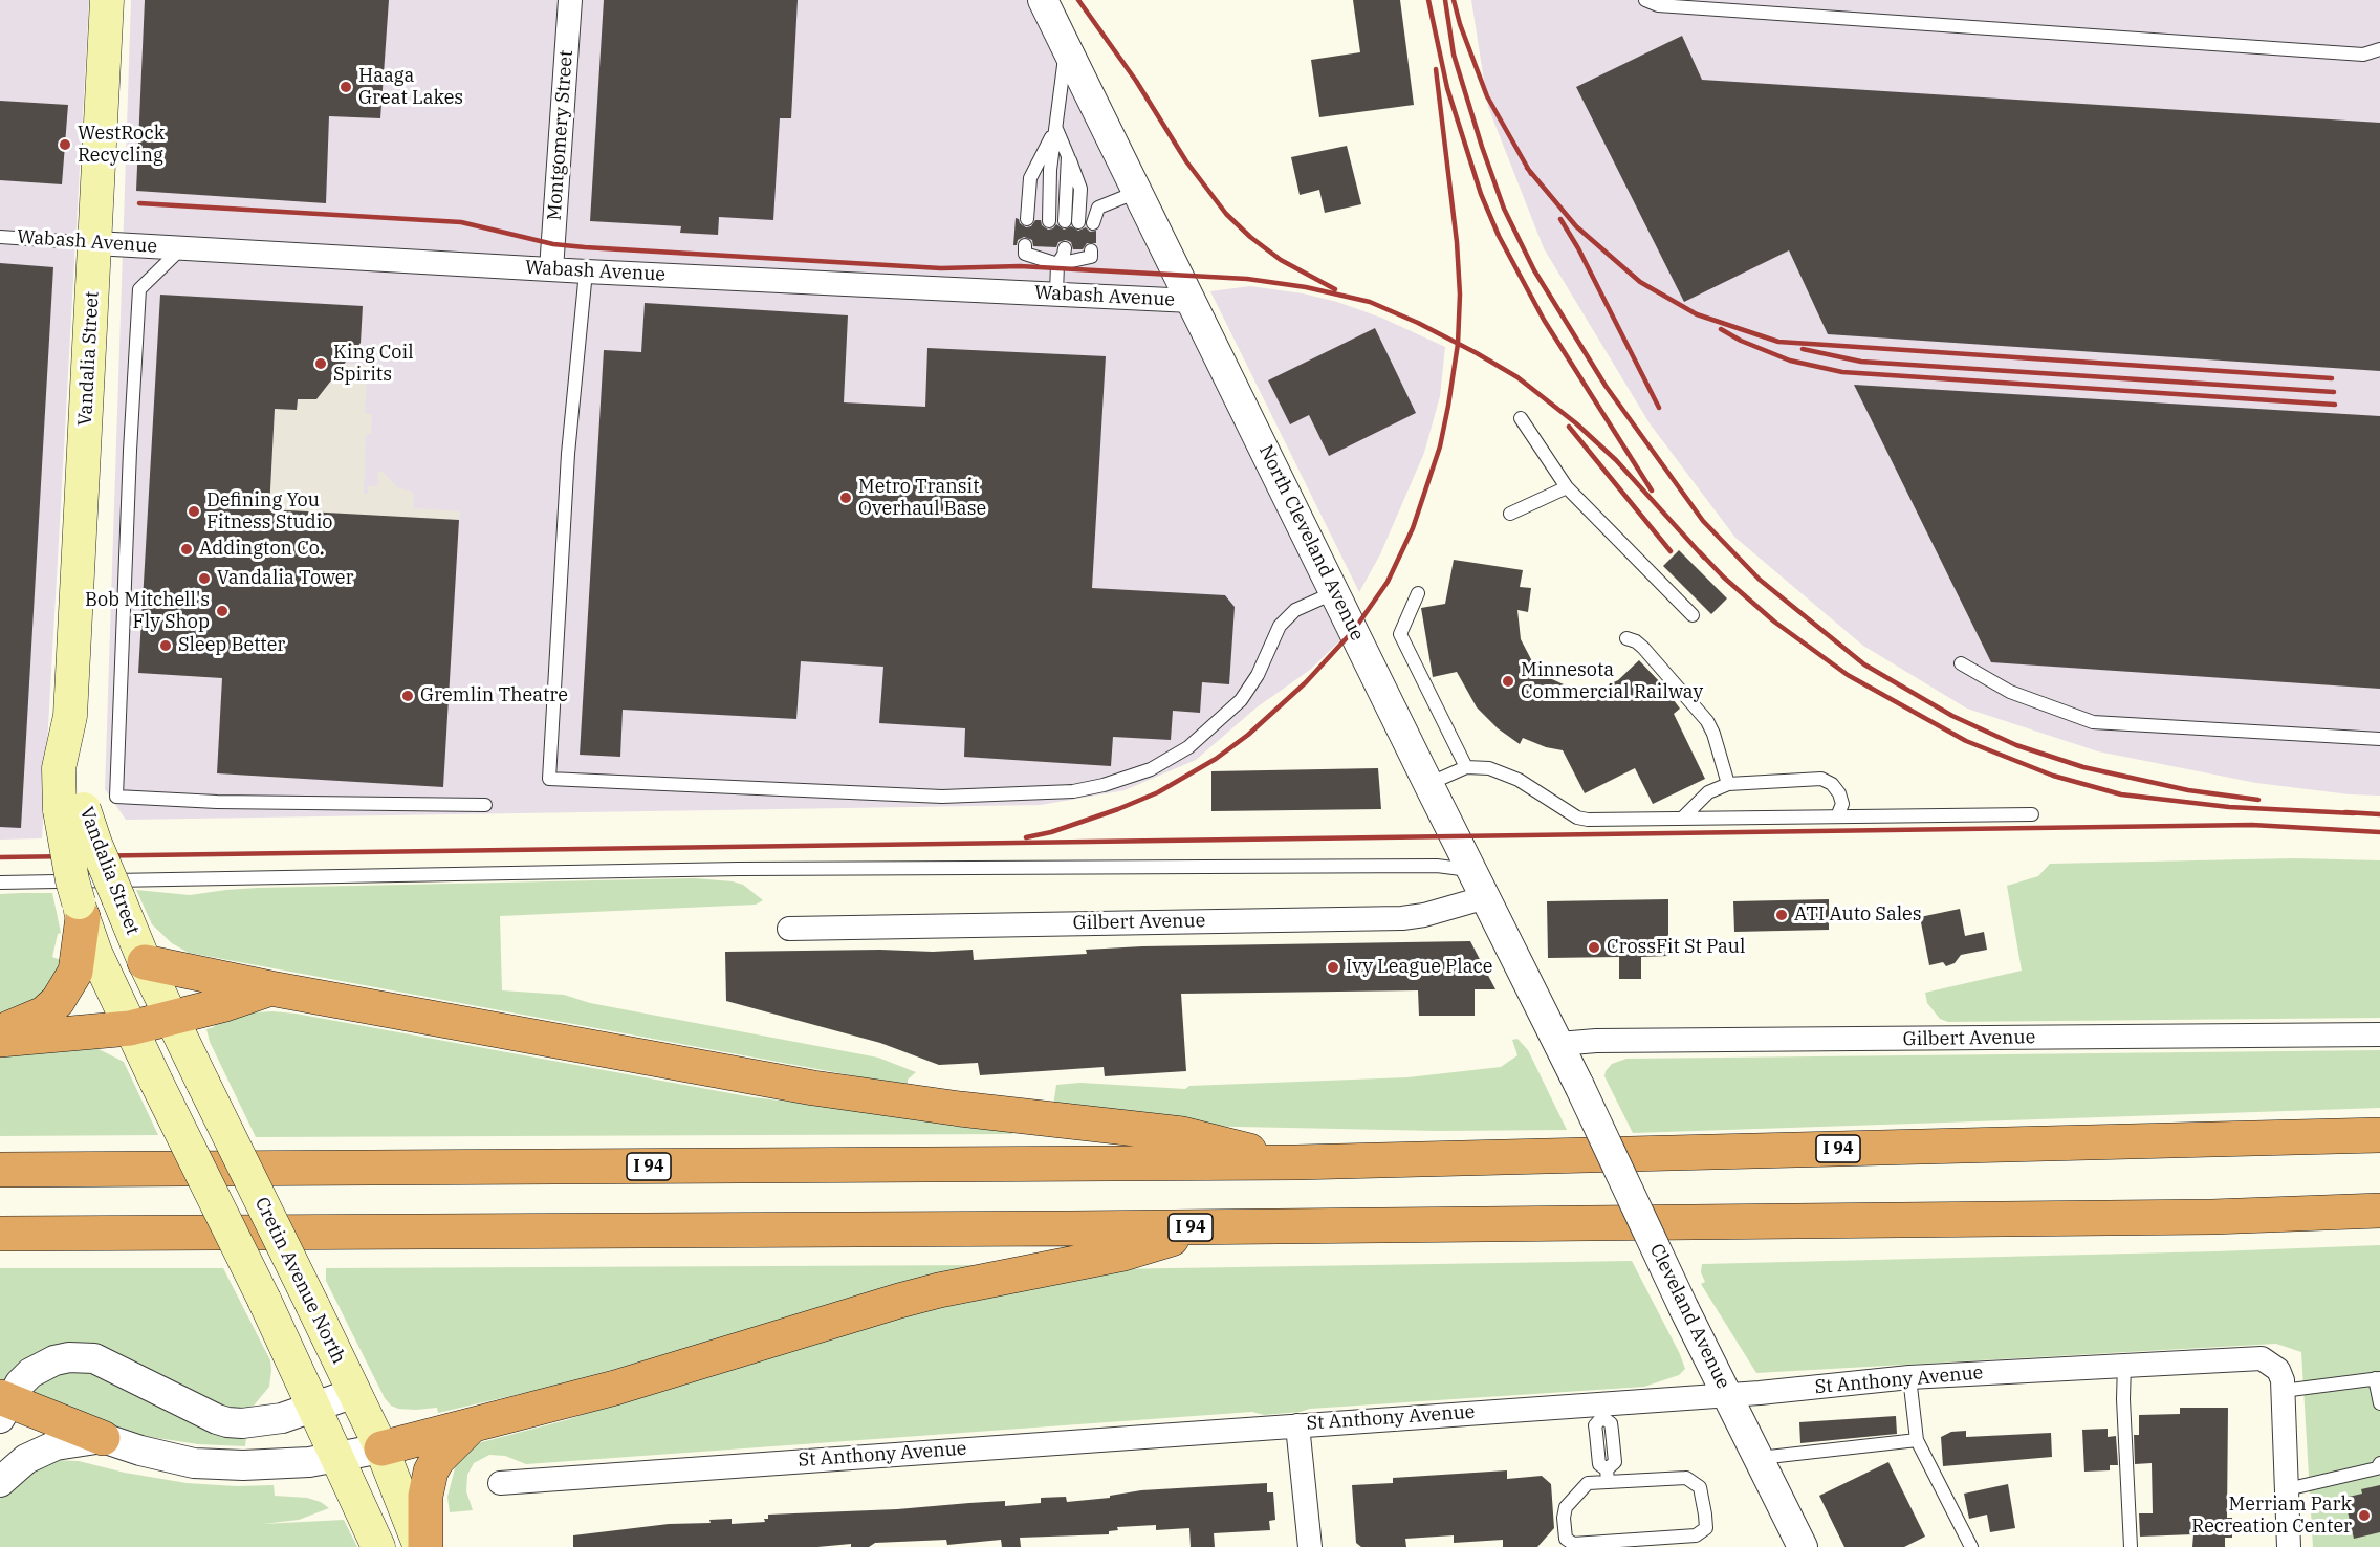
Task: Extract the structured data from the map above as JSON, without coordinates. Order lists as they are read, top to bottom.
{
  "streets": {
    "highway": ["I 94"],
    "main road": ["Vandalia Street", "Cretin Avenue North"],
    "street": [
      "Montgomery Street",
      "Wabash Avenue",
      "North Cleveland Avenue",
      "Gilbert Avenue",
      "Cleveland Avenue",
      "St Anthony Avenue"
    ]
  },
  "crossings": [
    ["Montgomery Street", "Wabash Avenue"],
    ["Wabash Avenue", "Vandalia Street"],
    ["Wabash Avenue", "North Cleveland Avenue"],
    ["Vandalia Street", "Cretin Avenue North"],
    ["North Cleveland Avenue", "Gilbert Avenue"],
    ["North Cleveland Avenue", "Cleveland Avenue"],
    ["Cleveland Avenue", "St Anthony Avenue"]
  ],
  "places": [
    "Haaga Great Lakes",
    "WestRock Recycling",
    "King Coil Spirits",
    "Metro Transit Overhaul Base",
    "Defining You Fitness Studio",
    "Addington Co.",
    "Vandalia Tower",
    "Bob Mitchell's Fly Shop",
    "Sleep Better",
    "Minnesota Commercial Railway",
    "Gremlin Theatre",
    "ATI Auto Sales",
    "CrossFit St Paul",
    "Ivy League Place",
    "Merriam Park Recreation Center"
  ]
}
